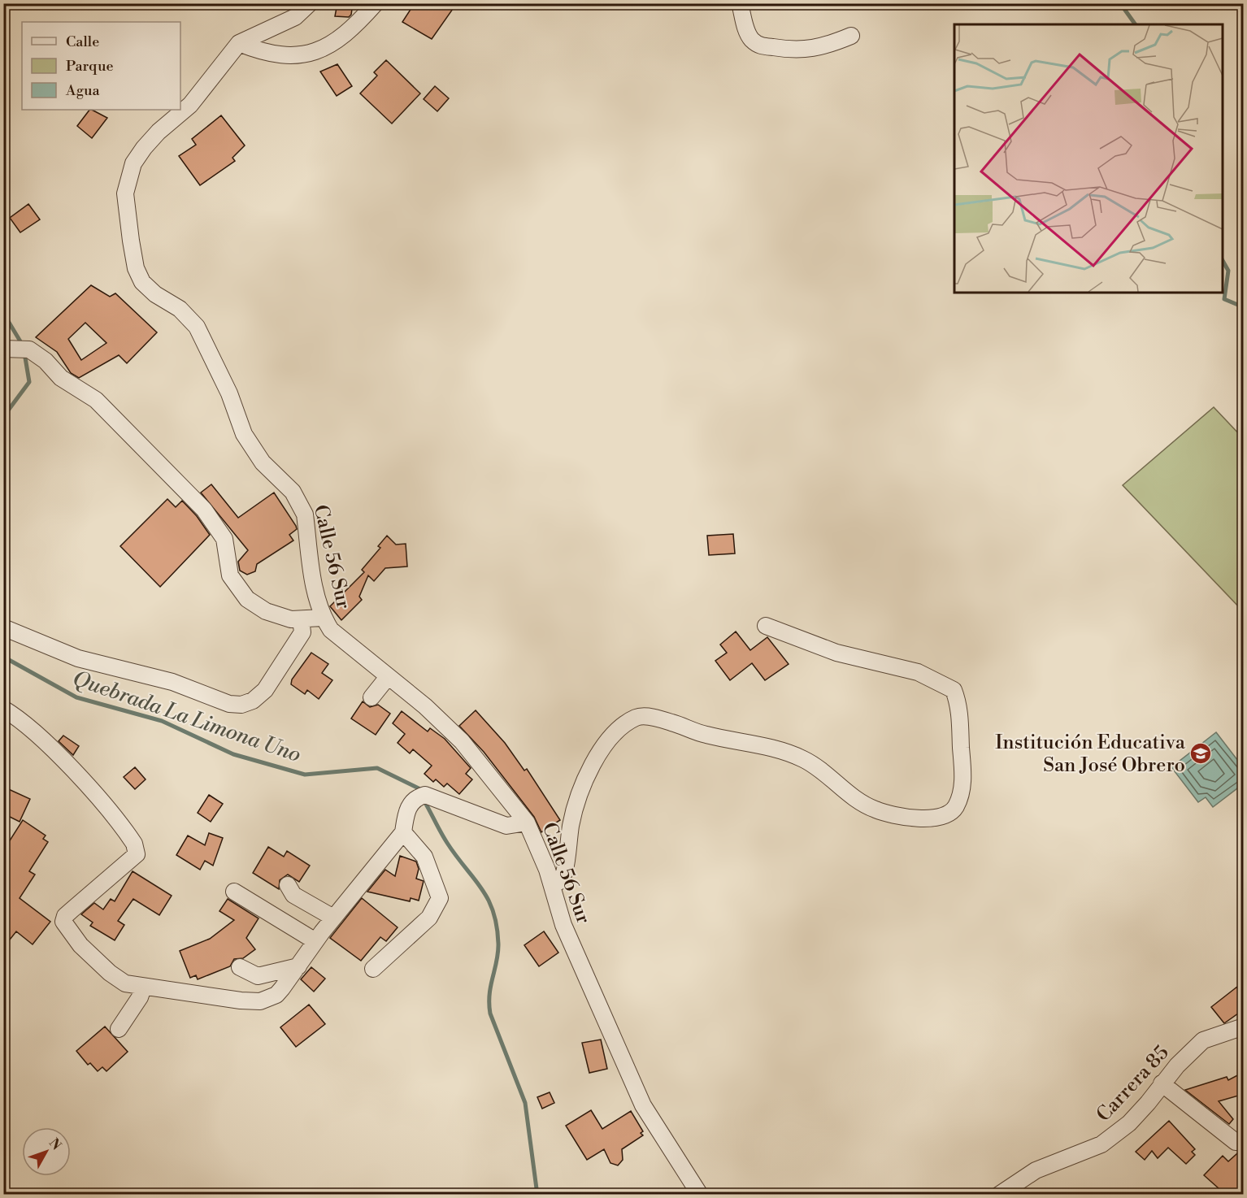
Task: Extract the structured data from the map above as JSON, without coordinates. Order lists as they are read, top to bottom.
{
  "streets": {
    "street": ["Calle 56 Sur", "Carrera 85"]
  },
  "water": ["Quebrada La Limona Uno"],
  "places": {
    "school or university": ["Institución Educativa San José Obrero"]
  },
  "legend": ["Calle", "Parque", "Agua"],
  "north": "top right"
}
